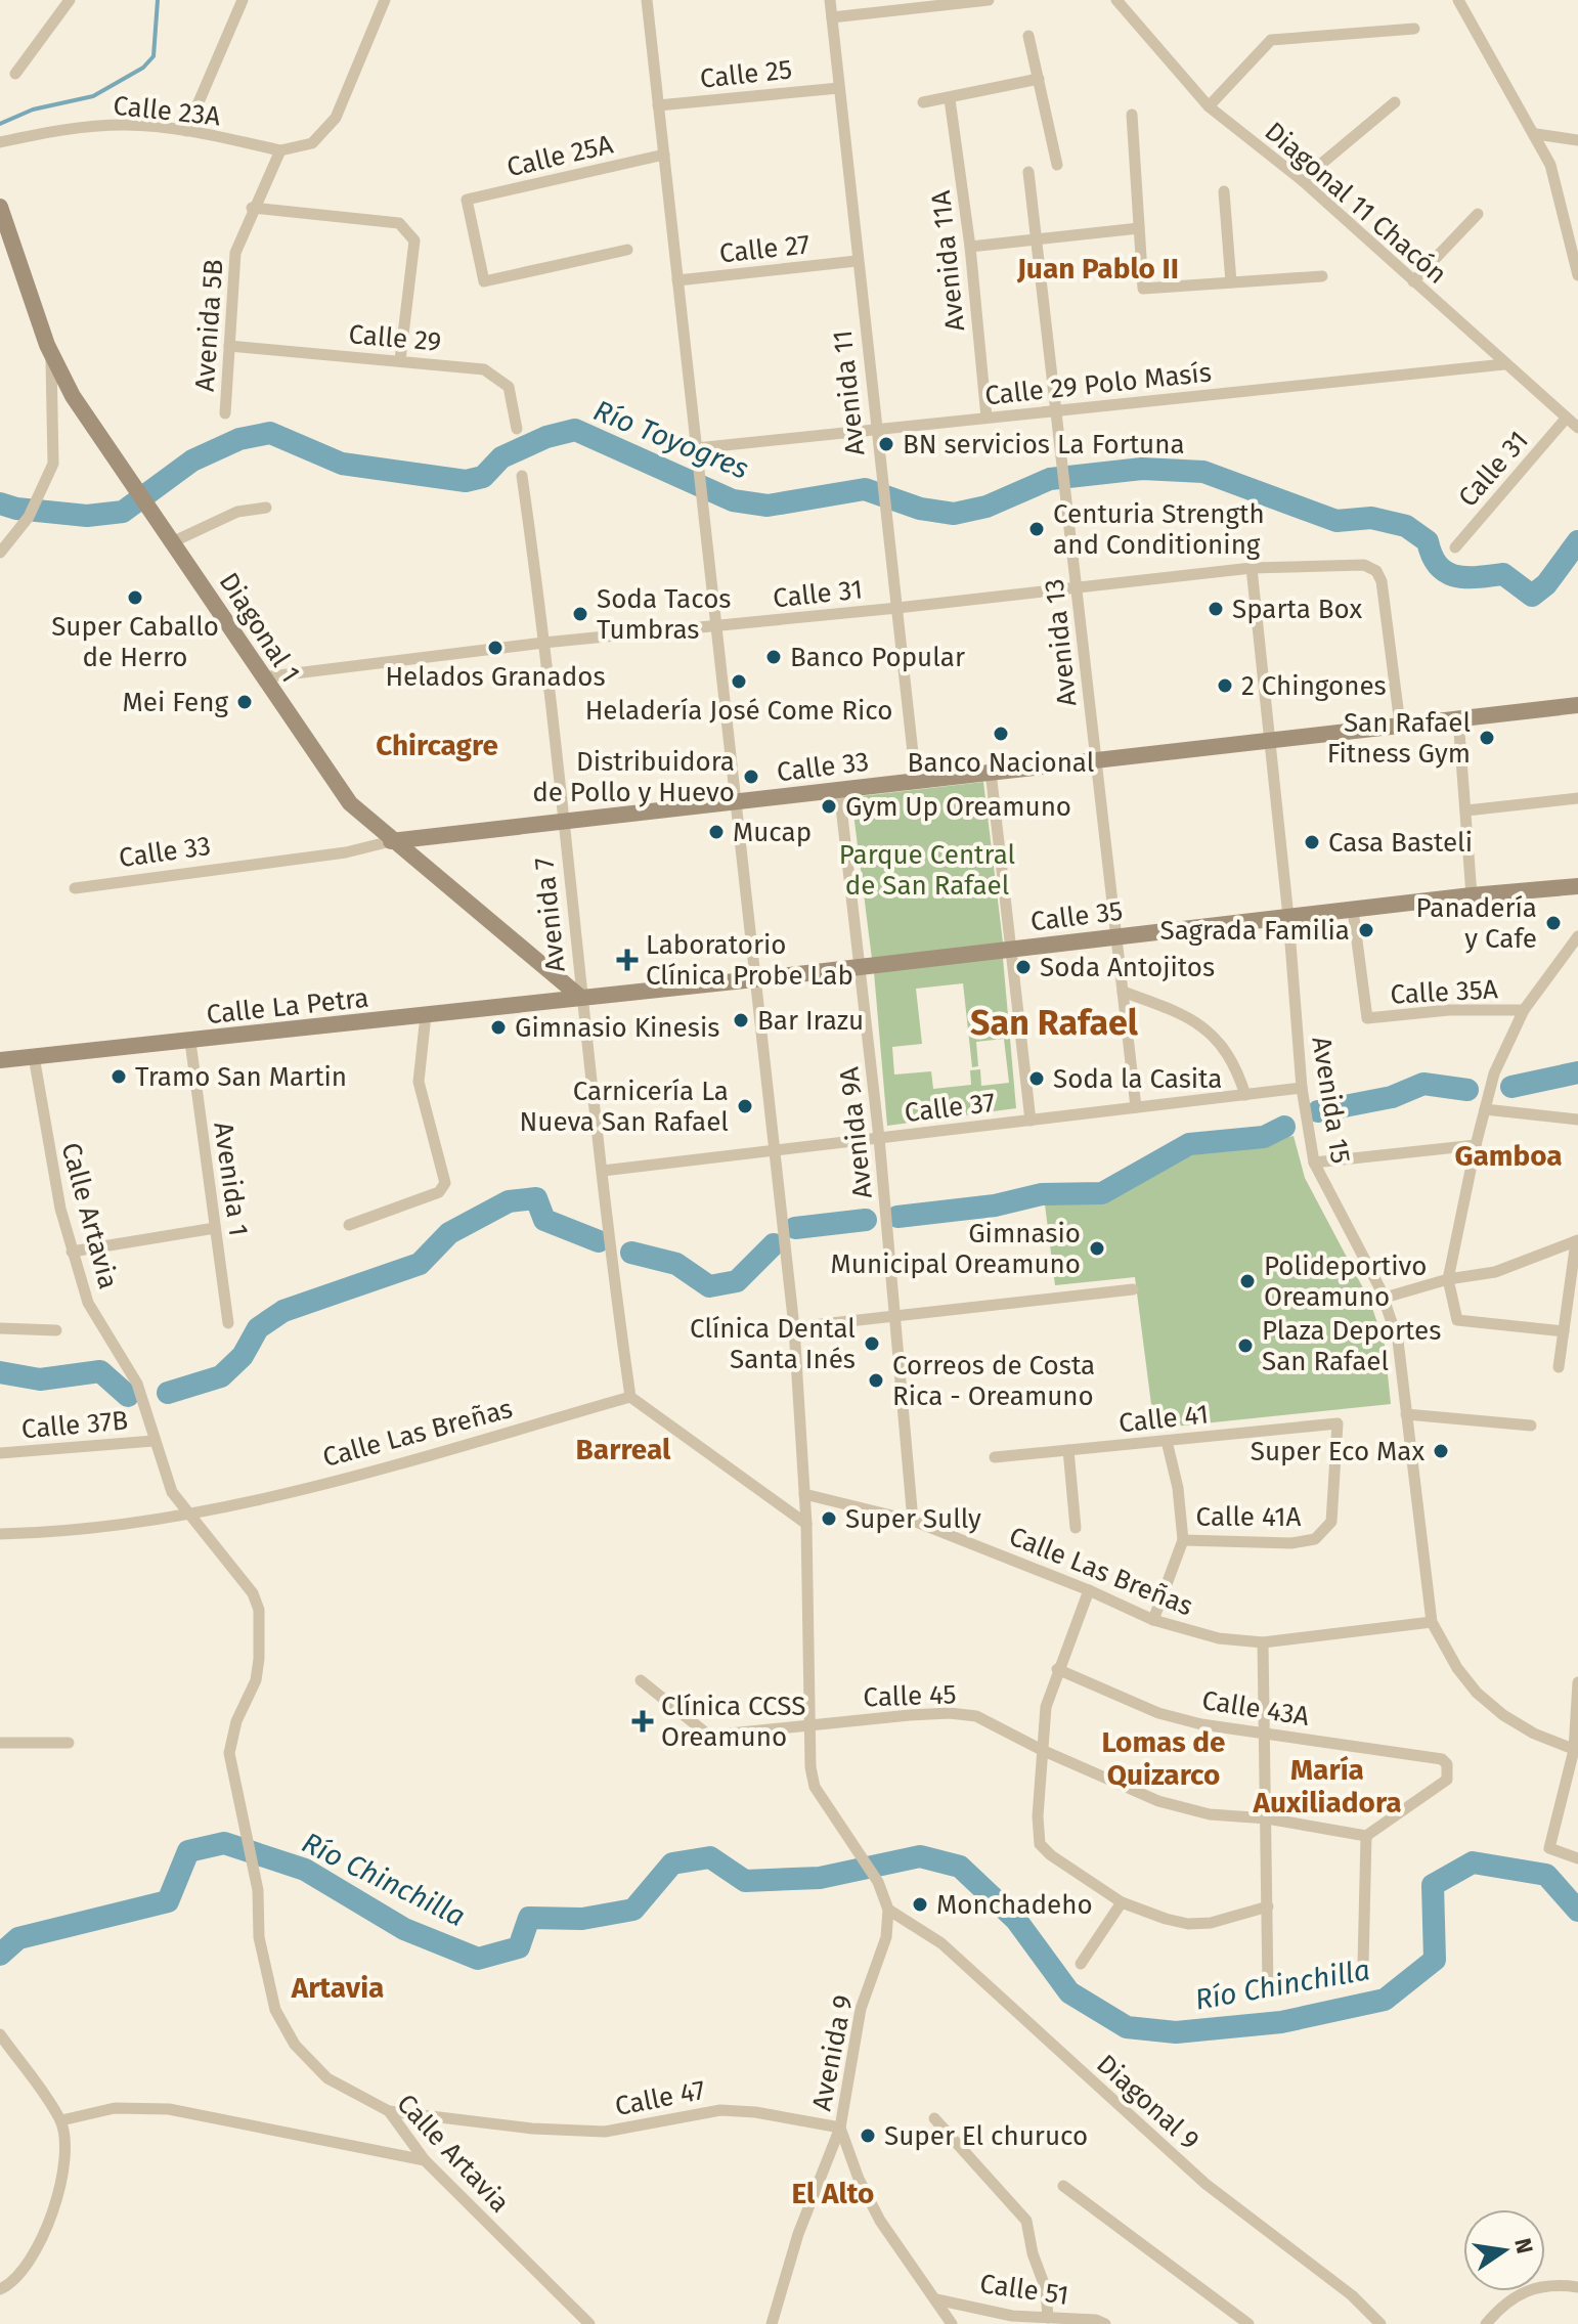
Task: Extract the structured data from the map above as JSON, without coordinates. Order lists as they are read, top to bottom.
{
  "streets": {
    "main road": [
      "Diagonal 1",
      "Calle 33",
      "Calle 35",
      "Calle La Petra"
    ],
    "street": [
      "Calle 25",
      "Calle 23A",
      "Calle 25A",
      "Diagonal 11 Chacón",
      "Calle 27",
      "Avenida 11A",
      "Avenida 5B",
      "Calle 29",
      "Calle 29 Polo Masís",
      "Avenida 11",
      "Calle 31",
      "Avenida 13",
      "Avenida 7",
      "Calle 35A",
      "Avenida 15",
      "Calle 37",
      "Avenida 9A",
      "Avenida 1",
      "Calle Artavia",
      "Calle 41",
      "Calle 37B",
      "Calle Las Breñas",
      "Calle 41A",
      "Calle 45",
      "Calle 43A",
      "Avenida 9",
      "Calle 47",
      "Diagonal 9",
      "Calle 51"
    ]
  },
  "crossings": [
    ["Calle 25", "Avenida 11"],
    ["Calle 23A", "Avenida 5B"],
    ["Diagonal 11 Chacón", "Calle 29 Polo Masís"],
    ["Diagonal 11 Chacón", "Calle 31"],
    ["Calle 27", "Avenida 11"],
    ["Avenida 11A", "Calle 29 Polo Masís"],
    ["Avenida 5B", "Calle 29"],
    ["Calle 29 Polo Masís", "Avenida 11"],
    ["Calle 29 Polo Masís", "Avenida 13"],
    ["Avenida 11", "Calle 31"],
    ["Avenida 11", "Calle 33"],
    ["Calle 31", "Diagonal 1"],
    ["Calle 31", "Avenida 13"],
    ["Calle 31", "Calle 33"],
    ["Calle 31", "Avenida 7"],
    ["Calle 31", "Avenida 15"],
    ["Diagonal 1", "Calle 33"],
    ["Diagonal 1", "Avenida 7"],
    ["Diagonal 1", "Calle 35"],
    ["Diagonal 1", "Calle La Petra"],
    ["Avenida 13", "Calle 33"],
    ["Avenida 13", "Calle 35"],
    ["Avenida 13", "Calle 37"],
    ["Calle 33", "Avenida 7"],
    ["Calle 33", "Avenida 15"],
    ["Calle 33", "Avenida 9A"],
    ["Avenida 7", "Calle 35"],
    ["Avenida 7", "Calle La Petra"],
    ["Avenida 7", "Calle 37"],
    ["Avenida 7", "Calle Las Breñas"],
    ["Calle 35", "Calle 35A"],
    ["Calle 35", "Calle La Petra"],
    ["Calle 35", "Avenida 15"],
    ["Calle 35", "Avenida 9A"],
    ["Calle La Petra", "Avenida 1"],
    ["Calle La Petra", "Calle Artavia"],
    ["Avenida 15", "Calle 37"],
    ["Avenida 15", "Calle Las Breñas"],
    ["Calle 37", "Avenida 9A"],
    ["Avenida 9A", "Calle Las Breñas"],
    ["Calle Artavia", "Calle 37B"],
    ["Calle Artavia", "Calle Las Breñas"],
    ["Calle Artavia", "Calle 47"],
    ["Calle 41", "Calle 41A"],
    ["Calle 45", "Calle 43A"],
    ["Avenida 9", "Calle 47"],
    ["Avenida 9", "Diagonal 9"],
    ["Avenida 9", "Calle 51"]
  ],
  "districts": [
    "Juan Pablo II",
    "Chircagre",
    "San Rafael",
    "Gamboa",
    "Barreal",
    "Lomas de Quizarco",
    "María Auxiliadora",
    "Artavia",
    "El Alto"
  ],
  "water": ["Río Toyogres", "Río Chinchilla"],
  "parks": ["Parque Central de San Rafael"],
  "places": {
    "other": [
      "BN servicios La Fortuna",
      "Centuria Strength and Conditioning",
      "Super Caballo de Herro",
      "Sparta Box",
      "Soda Tacos Tumbras",
      "Helados Granados",
      "Banco Popular",
      "Heladería José Come Rico",
      "2 Chingones",
      "Mei Feng",
      "Banco Nacional",
      "San Rafael Fitness Gym",
      "Distribuidora de Pollo y Huevo",
      "Gym Up Oreamuno",
      "Mucap",
      "Casa Basteli",
      "Panadería y Cafe",
      "Sagrada Familia",
      "Soda Antojitos",
      "Bar Irazu",
      "Gimnasio Kinesis",
      "Tramo San Martin",
      "Soda la Casita",
      "Carnicería La Nueva San Rafael",
      "Gimnasio Municipal Oreamuno",
      "Polideportivo Oreamuno",
      "Clínica Dental Santa Inés",
      "Plaza Deportes San Rafael",
      "Correos de Costa Rica - Oreamuno",
      "Super Eco Max",
      "Super Sully",
      "Monchadeho",
      "Super El churuco"
    ],
    "health": ["Laboratorio Clínica Probe Lab", "Clínica CCSS Oreamuno"]
  },
  "north": "right"
}
